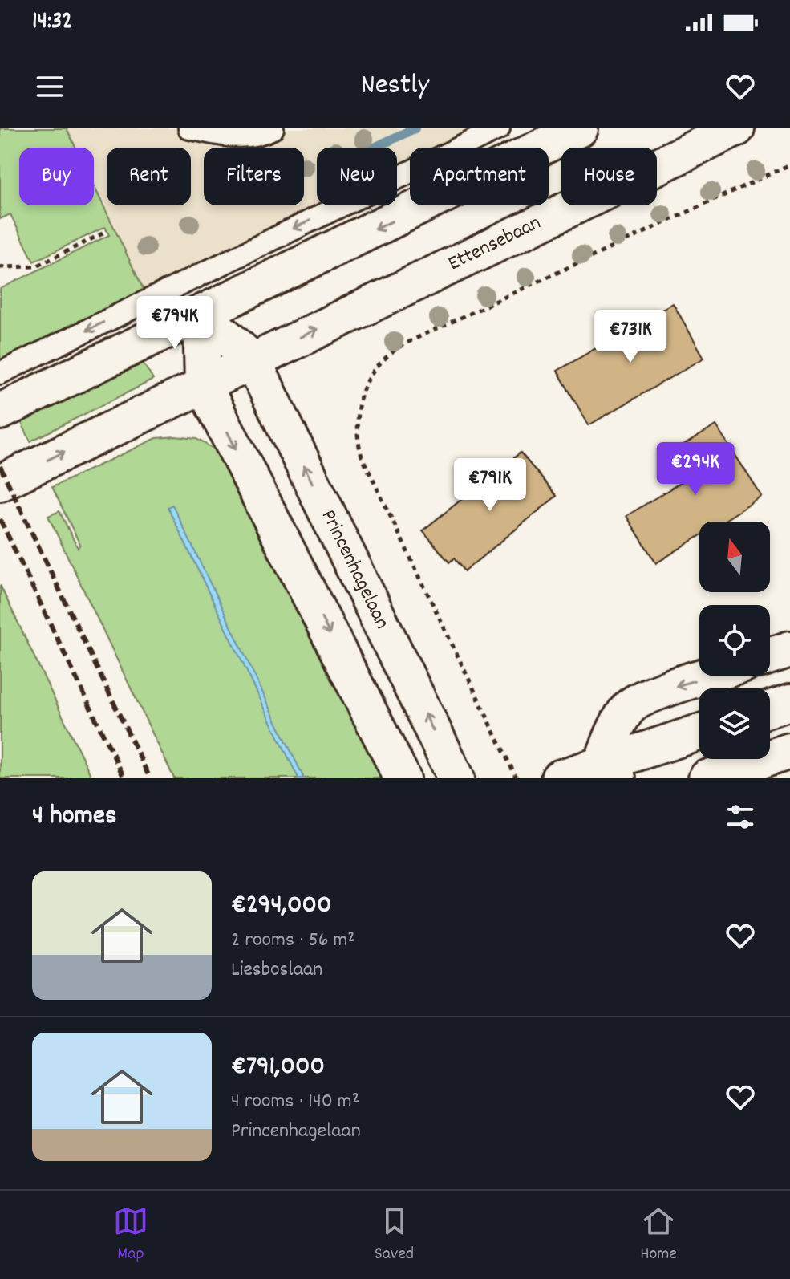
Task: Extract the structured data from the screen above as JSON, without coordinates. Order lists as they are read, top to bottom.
{
  "streets": {
    "main road": ["Ettensebaan", "Princenhagelaan"]
  },
  "crossings": [
    ["Ettensebaan", "Princenhagelaan"]
  ],
  "north": "top",
  "page": {
    "status": "14:32",
    "header": "Nestly",
    "chip": [
      "Buy",
      "Rent",
      "Filters",
      "New",
      "Apartment",
      "House"
    ],
    "price": [
      "€794K",
      "€731K",
      "€294K",
      "€791K"
    ],
    "heading": "4 homes",
    "list": [
      {
        "name": "€294,000",
        "note": "2 rooms · 56 m² · Liesboslaan"
      },
      {
        "name": "€791,000",
        "note": "4 rooms · 140 m² · Princenhagelaan"
      }
    ],
    "tabs": ["Map", "Saved", "Home"]
  }
}
